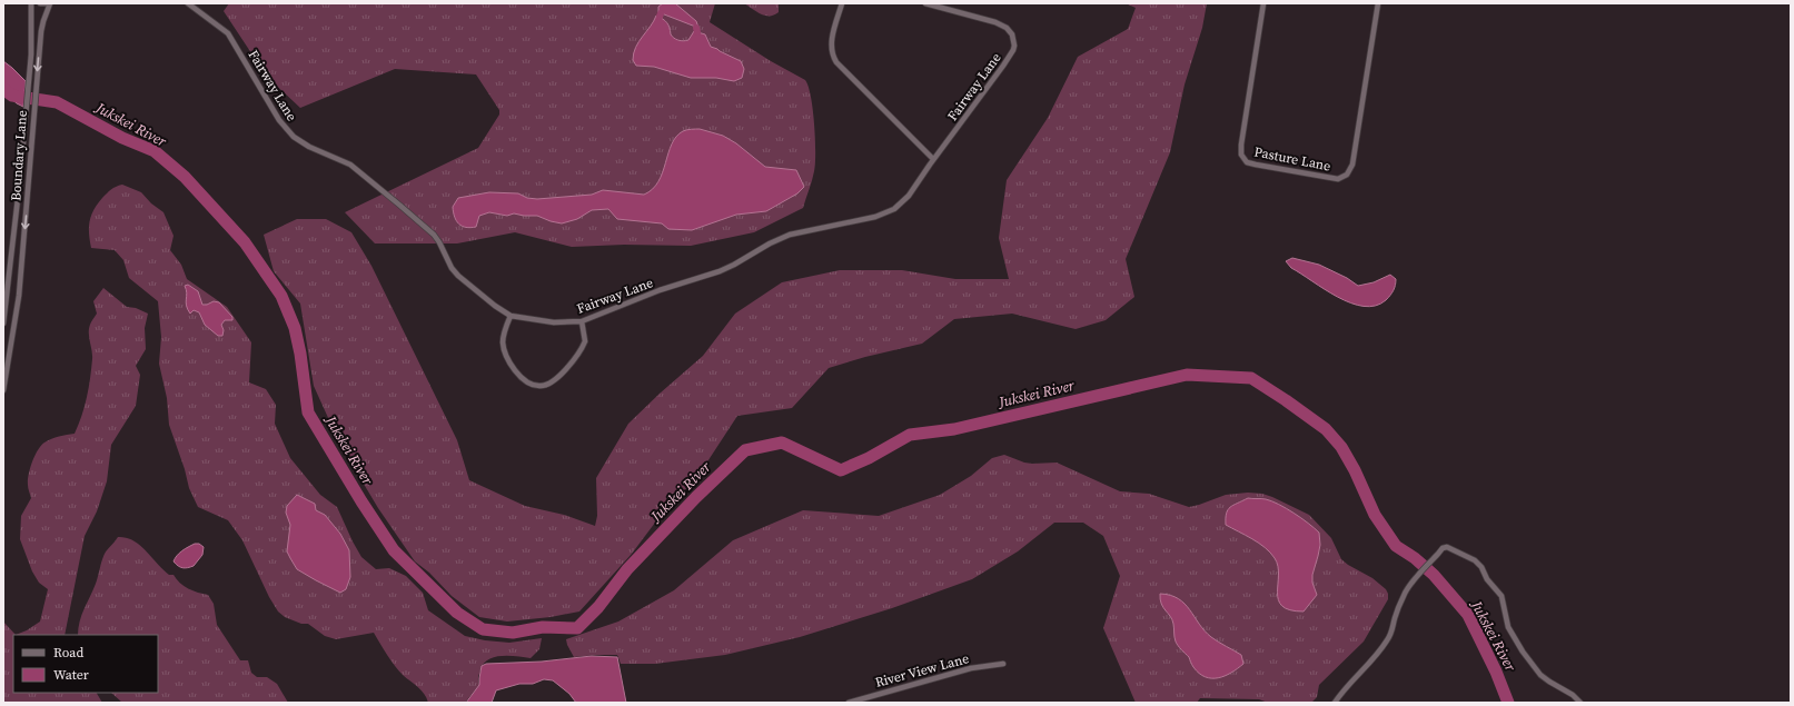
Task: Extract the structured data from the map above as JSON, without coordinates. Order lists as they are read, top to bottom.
{
  "streets": {
    "street": [
      "Fairway Lane",
      "Boundary Lane",
      "Pasture Lane",
      "River View Lane"
    ]
  },
  "water": ["Jukskei River"],
  "legend": ["Road", "Water"]
}
